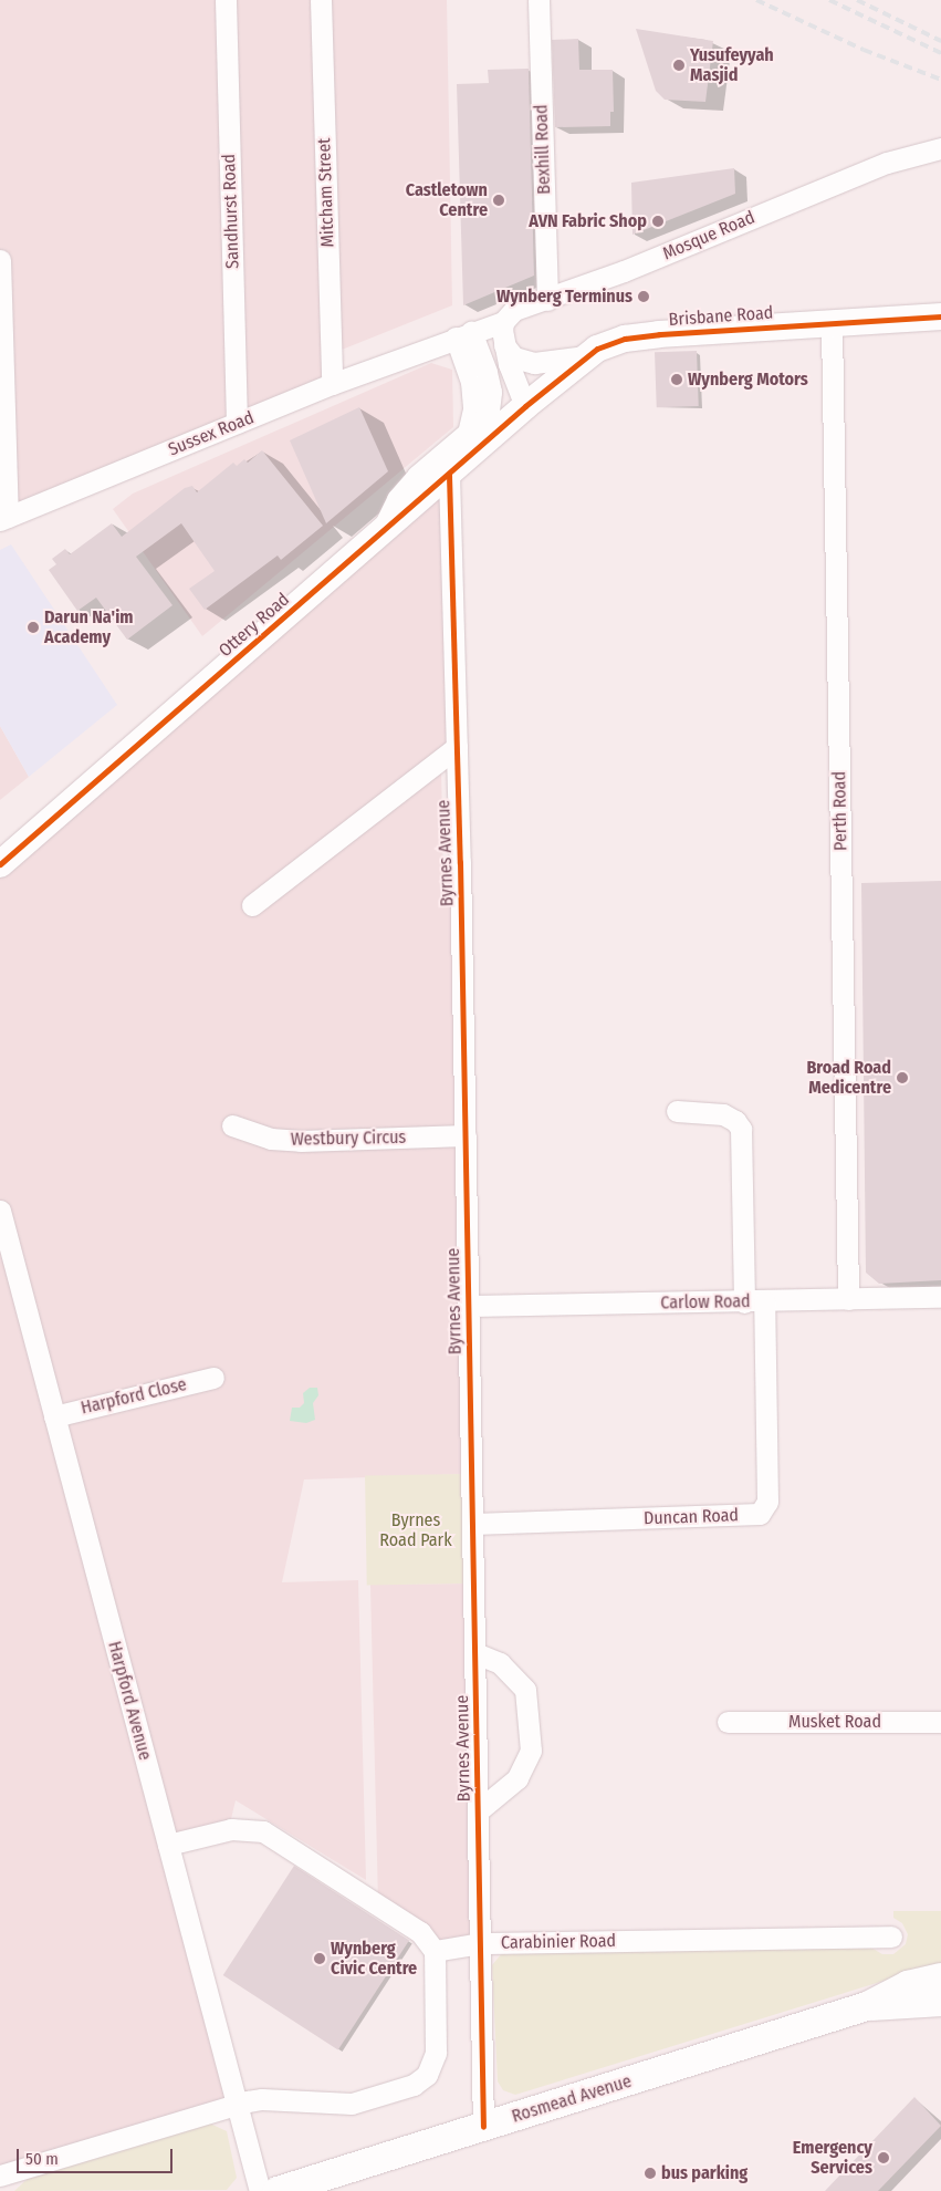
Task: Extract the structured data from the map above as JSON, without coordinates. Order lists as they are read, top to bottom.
{
  "streets": {
    "main road": ["Rosmead Avenue"],
    "street": [
      "Bexhill Road",
      "Mitcham Street",
      "Sandhurst Road",
      "Mosque Road",
      "Brisbane Road",
      "Sussex Road",
      "Ottery Road",
      "Perth Road",
      "Byrnes Avenue",
      "Westbury Circus",
      "Carlow Road",
      "Harpford Close",
      "Duncan Road",
      "Harpford Avenue",
      "Musket Road",
      "Carabinier Road"
    ]
  },
  "crossings": [
    ["Bexhill Road", "Mosque Road"],
    ["Mitcham Street", "Sussex Road"],
    ["Sandhurst Road", "Sussex Road"],
    ["Mosque Road", "Sussex Road"],
    ["Brisbane Road", "Ottery Road"],
    ["Brisbane Road", "Perth Road"],
    ["Ottery Road", "Byrnes Avenue"],
    ["Perth Road", "Carlow Road"],
    ["Byrnes Avenue", "Westbury Circus"],
    ["Byrnes Avenue", "Carlow Road"],
    ["Byrnes Avenue", "Duncan Road"],
    ["Byrnes Avenue", "Carabinier Road"],
    ["Byrnes Avenue", "Rosmead Avenue"],
    ["Carlow Road", "Duncan Road"],
    ["Harpford Close", "Harpford Avenue"]
  ],
  "parks": ["Byrnes Road Park"],
  "places": [
    "Yusufeyyah Masjid",
    "Castletown Centre",
    "AVN Fabric Shop",
    "Wynberg Terminus",
    "Wynberg Motors",
    "Darun Na'im Academy",
    "Broad Road Medicentre",
    "Wynberg Civic Centre",
    "Emergency Services",
    "bus parking"
  ],
  "scale_bar": "50 m"
}
